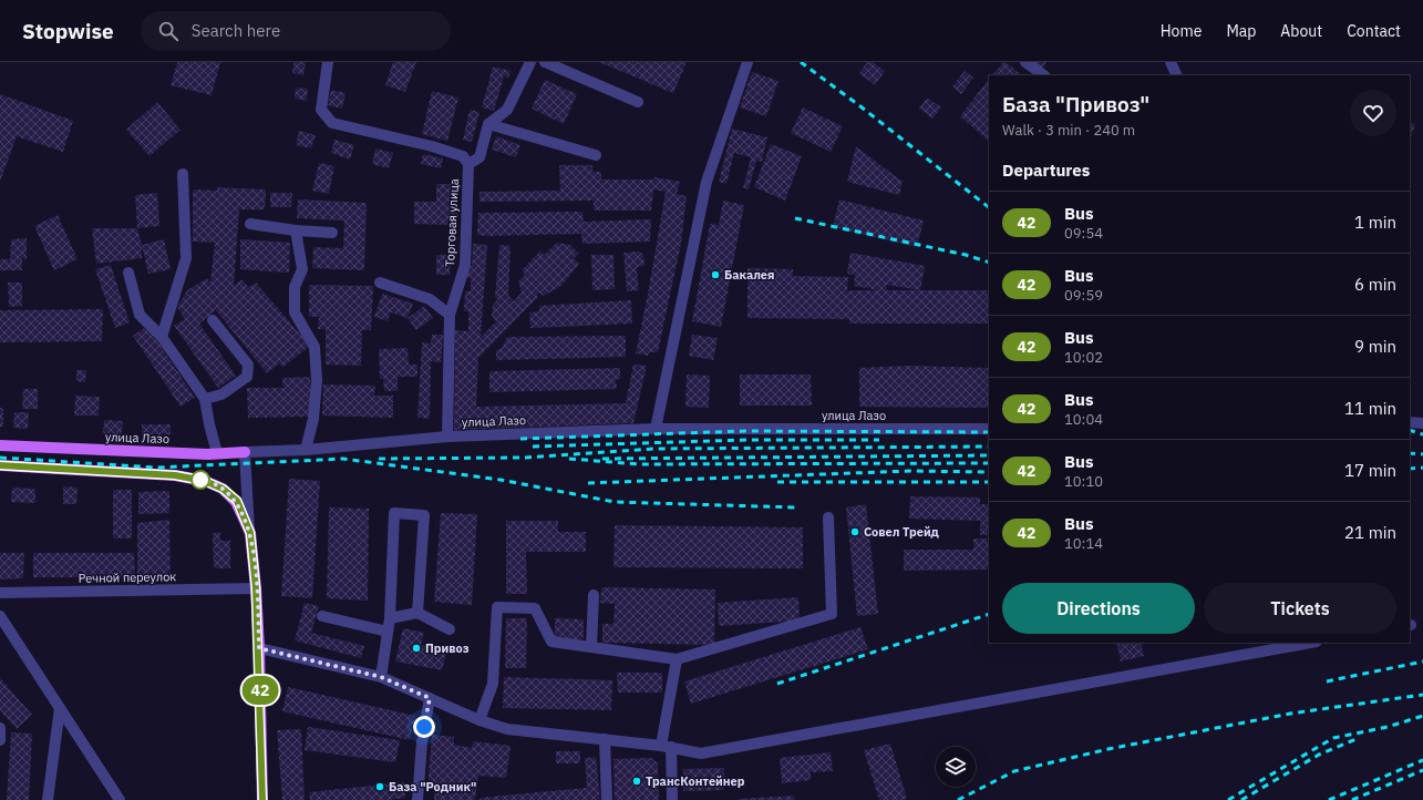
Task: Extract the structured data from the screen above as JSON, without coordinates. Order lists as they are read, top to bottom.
{
  "streets": {
    "main road": ["улица Лазо"],
    "street": ["Торговая улица", "Речной переулок"]
  },
  "crossings": [
    ["Торговая улица", "улица Лазо"]
  ],
  "places": [
    "Бакалея",
    "Совел Трейд",
    "Привоз",
    "ТрансКонтейнер",
    "База \"Родник\""
  ],
  "lines": ["bus line 42"],
  "page": {
    "header": "Stopwise",
    "search": "Search here",
    "nav": [
      "Home",
      "Map",
      "About",
      "Contact"
    ],
    "on_map": "42",
    "heading": [
      ["База \"Привоз\"", "Walk · 3 min · 240 m"],
      "Departures"
    ],
    "list": [
      {
        "mark": "42",
        "name": "Bus",
        "note": "09:54",
        "value": "1 min"
      },
      {
        "mark": "42",
        "name": "Bus",
        "note": "09:59",
        "value": "6 min"
      },
      {
        "mark": "42",
        "name": "Bus",
        "note": "10:02",
        "value": "9 min"
      },
      {
        "mark": "42",
        "name": "Bus",
        "note": "10:04",
        "value": "11 min"
      },
      {
        "mark": "42",
        "name": "Bus",
        "note": "10:10",
        "value": "17 min"
      },
      {
        "mark": "42",
        "name": "Bus",
        "note": "10:14",
        "value": "21 min"
      }
    ],
    "buttons": ["Directions", "Tickets"]
  }
}
